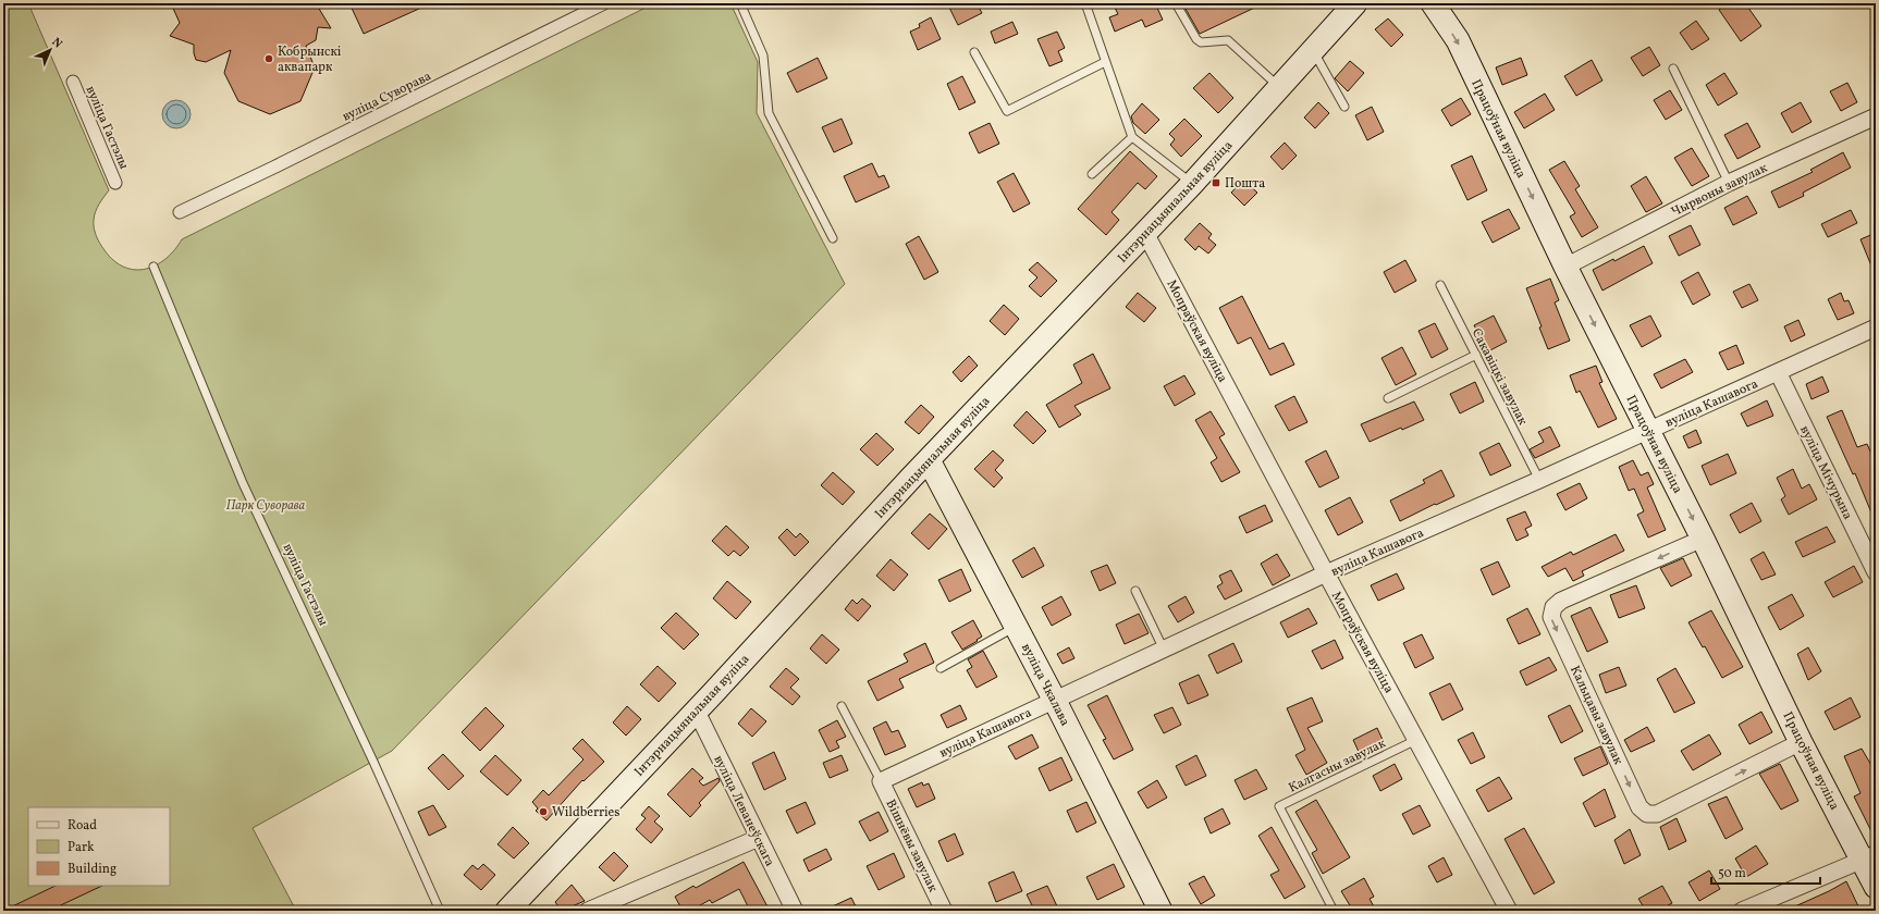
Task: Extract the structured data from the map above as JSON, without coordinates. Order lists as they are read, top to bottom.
{
  "streets": {
    "main road": ["Працоўная вуліца", "Інтэрнацыянальная вуліца", "вуліца Чкалава"],
    "street": [
      "вуліца Суворава",
      "вуліца Гастэлы",
      "Чырвоны завулак",
      "Мопраўская вуліца",
      "вуліца Кашавога",
      "вуліца Мічурына",
      "Кальцавы завулак",
      "вуліца Леванеўскага",
      "Вішнёвы завулак"
    ],
    "lane": ["Сакавіцкі завулак", "Калгасны завулак"]
  },
  "crossings": [
    ["Працоўная вуліца", "Чырвоны завулак"],
    ["Працоўная вуліца", "вуліца Кашавога"],
    ["Працоўная вуліца", "Кальцавы завулак"],
    ["Інтэрнацыянальная вуліца", "Мопраўская вуліца"],
    ["Інтэрнацыянальная вуліца", "вуліца Чкалава"],
    ["Інтэрнацыянальная вуліца", "вуліца Леванеўскага"],
    ["Мопраўская вуліца", "вуліца Кашавога"],
    ["Мопраўская вуліца", "Калгасны завулак"],
    ["Сакавіцкі завулак", "вуліца Кашавога"],
    ["вуліца Кашавога", "вуліца Мічурына"],
    ["вуліца Кашавога", "вуліца Чкалава"],
    ["вуліца Кашавога", "Вішнёвы завулак"]
  ],
  "one_way": ["Працоўная вуліца"],
  "parks": ["Парк Суворава"],
  "places": {
    "other": ["Кобрынскі аквапарк", "Wildberries"],
    "transit": ["Пошта"]
  },
  "legend": ["Road", "Park", "Building"],
  "scale_bar": "50 m",
  "north": "top right"
}
